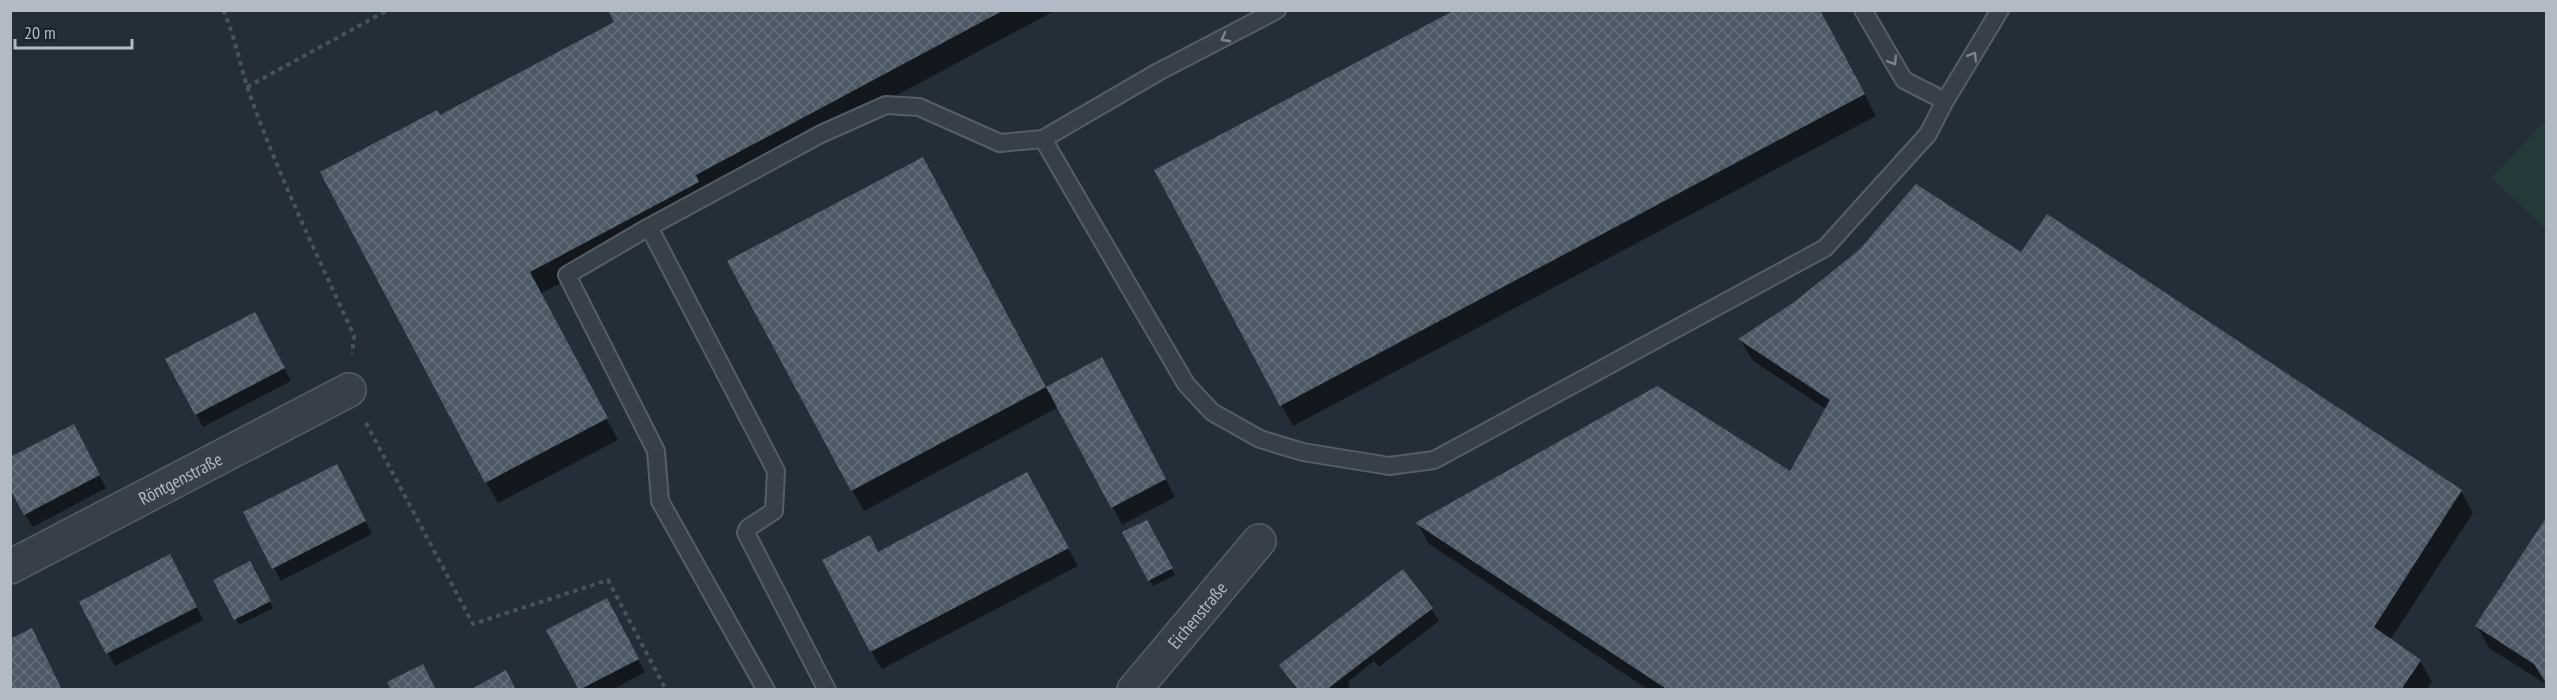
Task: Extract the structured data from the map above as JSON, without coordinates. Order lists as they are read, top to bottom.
{
  "streets": {
    "street": ["Röntgenstraße", "Eichenstraße"]
  },
  "scale_bar": "20 m"
}
